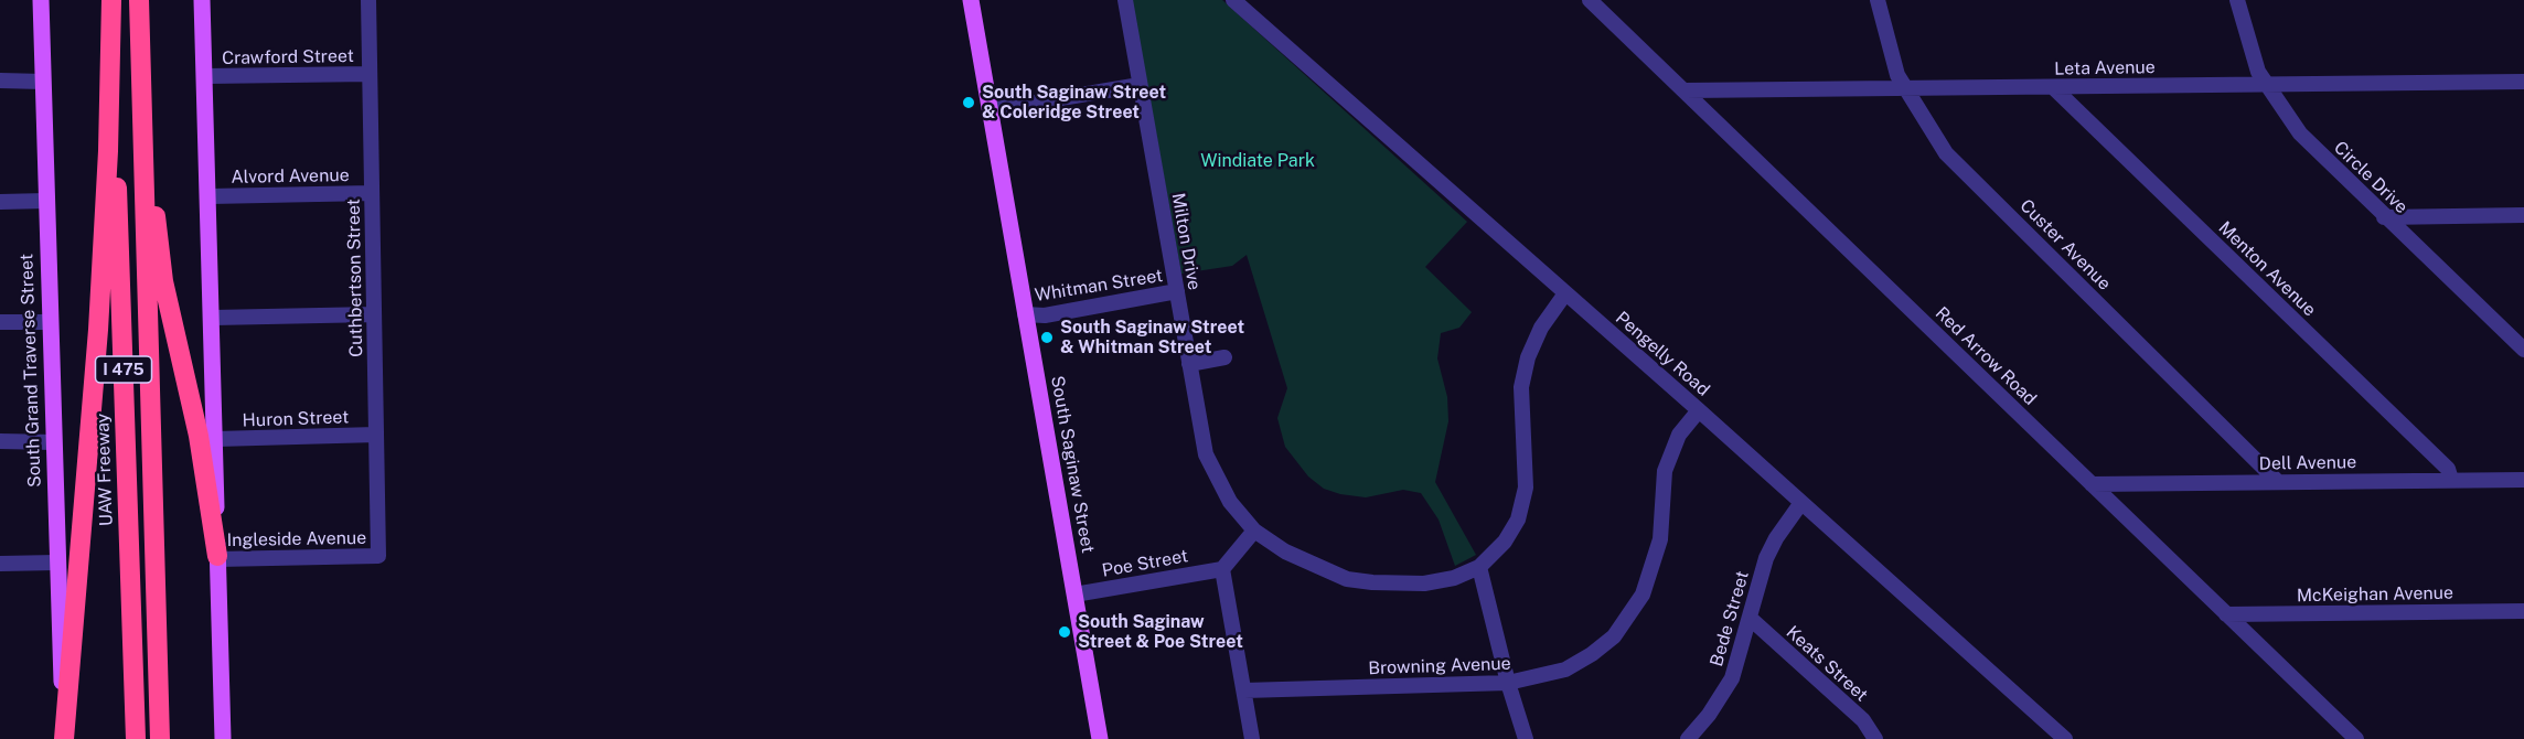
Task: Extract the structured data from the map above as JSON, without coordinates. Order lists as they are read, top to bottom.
{
  "streets": {
    "highway": ["I 475", "UAW Freeway"],
    "main road": ["South Grand Traverse Street", "South Saginaw Street"],
    "street": [
      "Crawford Street",
      "Leta Avenue",
      "Alvord Avenue",
      "Circle Drive",
      "Milton Drive",
      "Custer Avenue",
      "Menton Avenue",
      "Cuthbertson Street",
      "Whitman Street",
      "Pengelly Road",
      "Red Arrow Road",
      "Huron Street",
      "Dell Avenue",
      "Ingleside Avenue",
      "Poe Street",
      "McKeighan Avenue",
      "Bede Street",
      "Keats Street",
      "Browning Avenue"
    ]
  },
  "crossings": [
    ["Crawford Street", "Cuthbertson Street"],
    ["Leta Avenue", "Circle Drive"],
    ["Leta Avenue", "Custer Avenue"],
    ["Leta Avenue", "Menton Avenue"],
    ["Leta Avenue", "Red Arrow Road"],
    ["Alvord Avenue", "Cuthbertson Street"],
    ["Milton Drive", "Whitman Street"],
    ["Milton Drive", "Pengelly Road"],
    ["Custer Avenue", "Dell Avenue"],
    ["Menton Avenue", "Dell Avenue"],
    ["Cuthbertson Street", "Huron Street"],
    ["Cuthbertson Street", "Ingleside Avenue"],
    ["Whitman Street", "South Saginaw Street"],
    ["Pengelly Road", "Bede Street"],
    ["Pengelly Road", "Browning Avenue"],
    ["Red Arrow Road", "Dell Avenue"],
    ["Red Arrow Road", "McKeighan Avenue"],
    ["South Saginaw Street", "Poe Street"],
    ["Bede Street", "Keats Street"]
  ],
  "parks": ["Windiate Park"],
  "places": ["South Saginaw Street & Coleridge Street", "South Saginaw Street & Whitman Street", "South Saginaw Street & Poe Street"]
}
